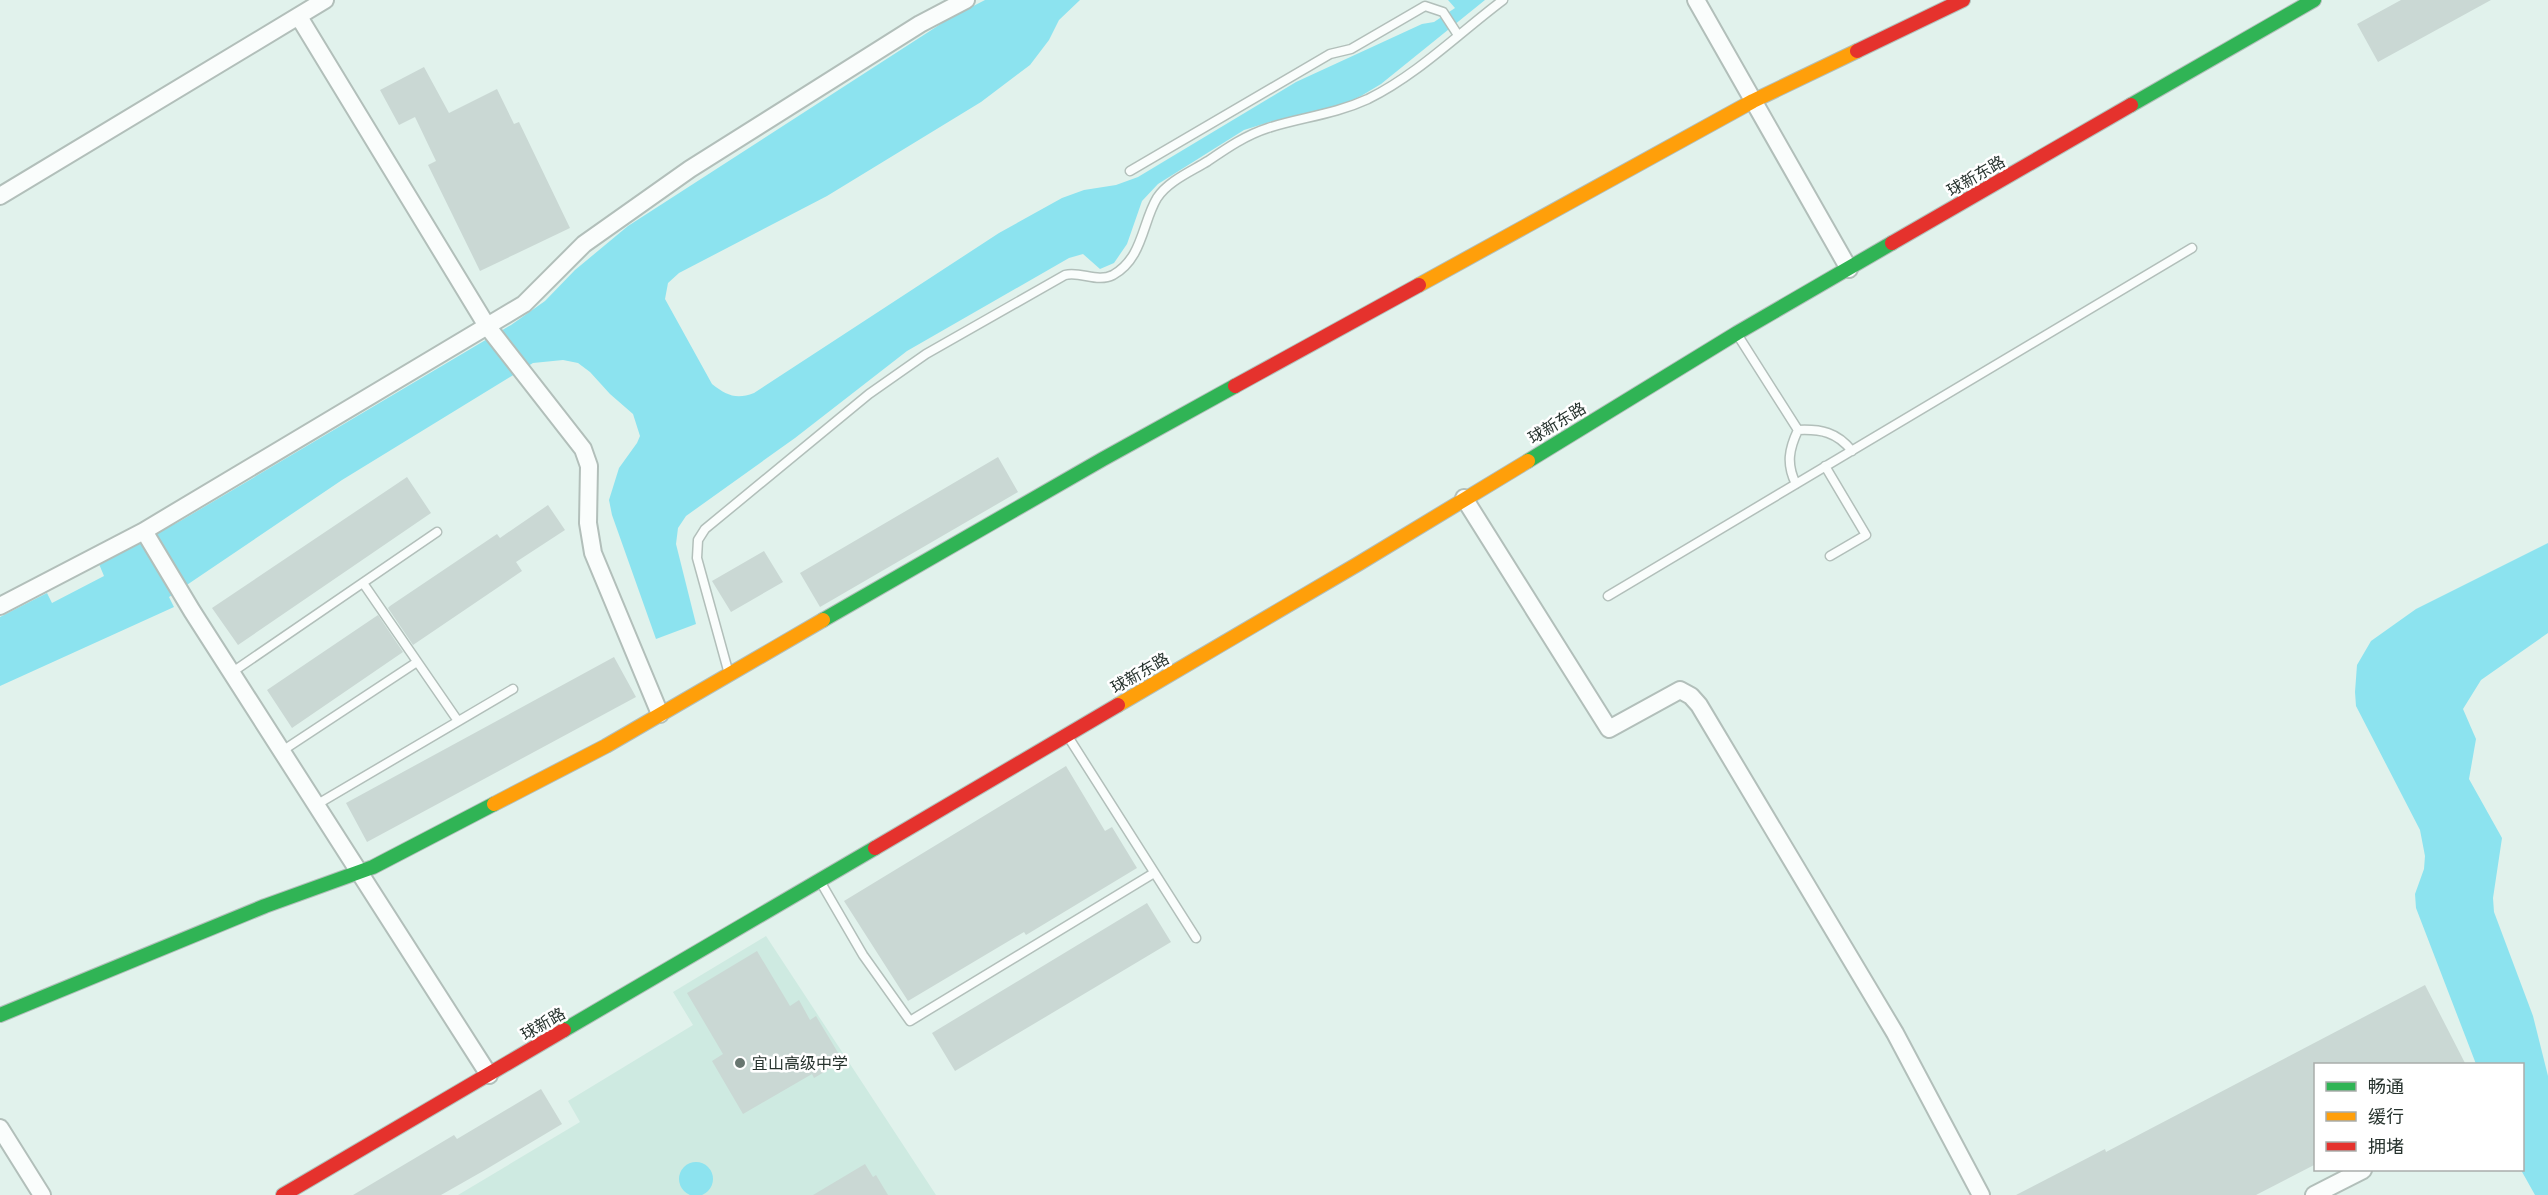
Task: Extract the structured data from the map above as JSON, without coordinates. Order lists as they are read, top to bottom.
{
  "streets": {
    "street": ["球新东路", "球新路"]
  },
  "crossings": [
    ["球新东路", "球新路"]
  ],
  "places": ["宜山高级中学"],
  "legend": ["畅通", "缓行", "拥堵"]
}
